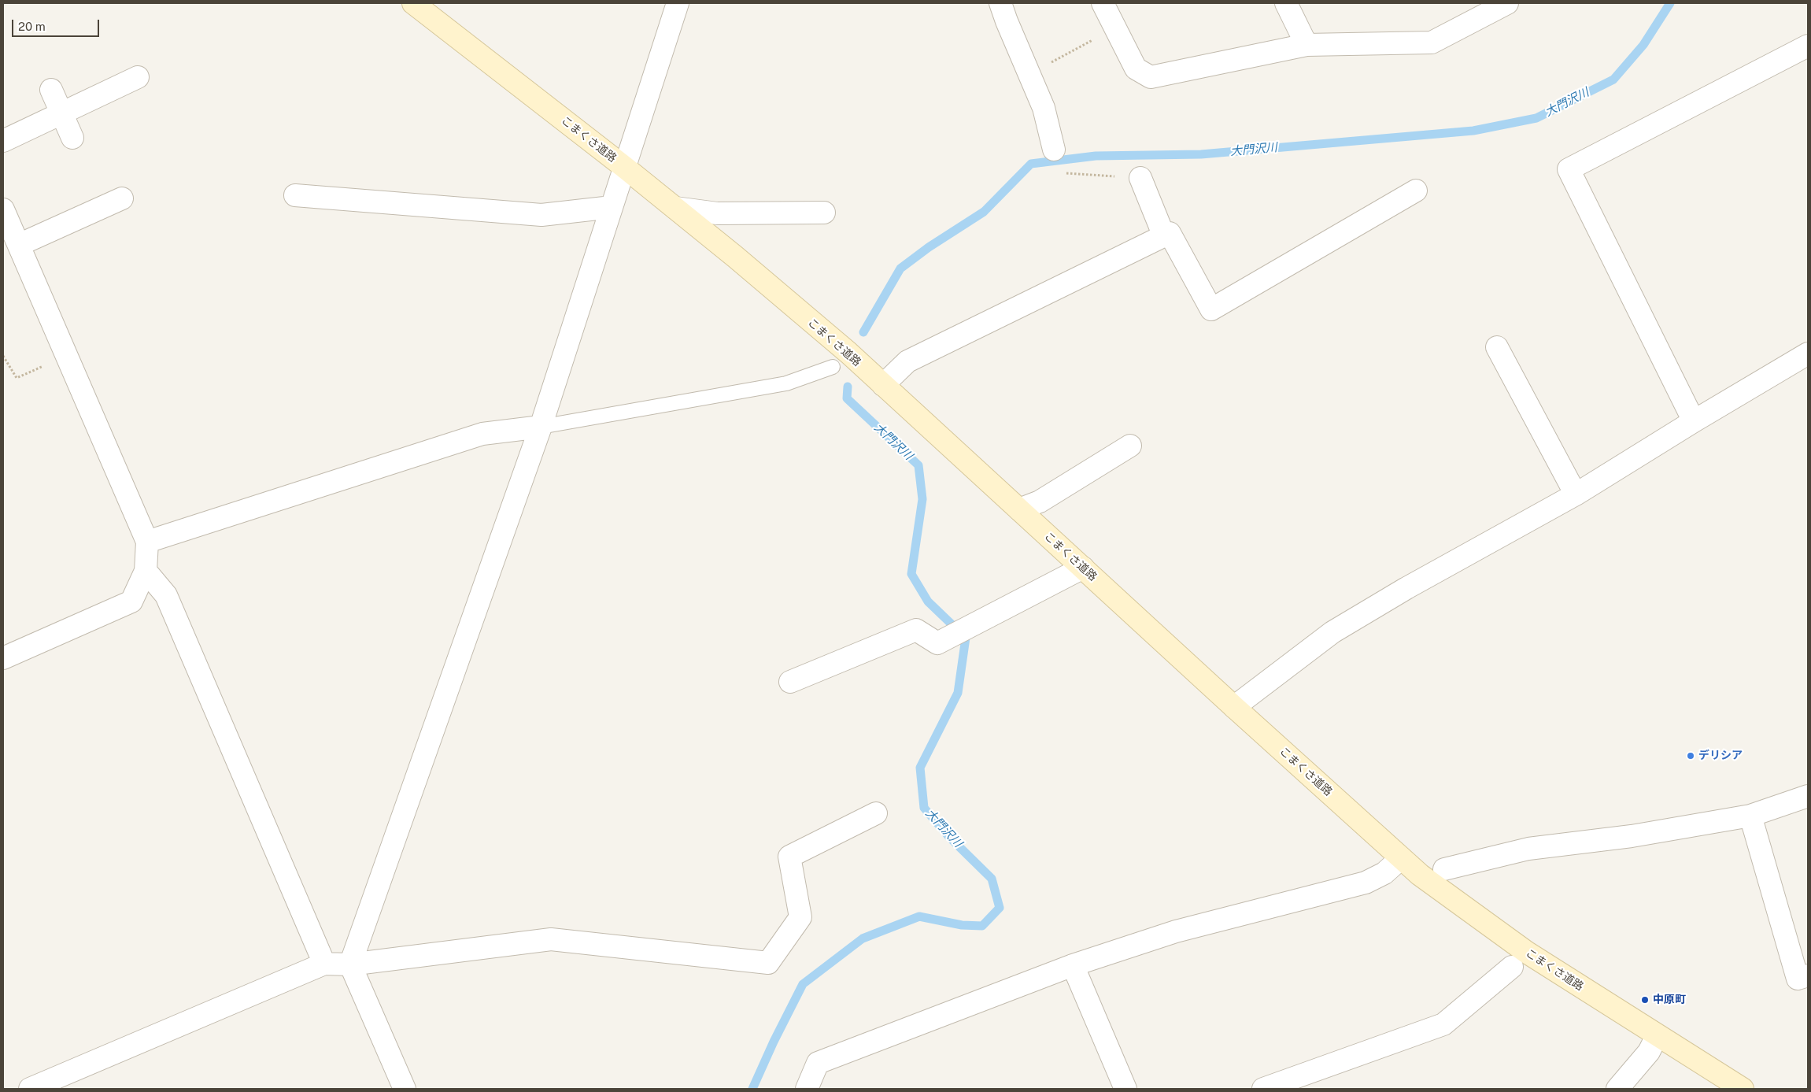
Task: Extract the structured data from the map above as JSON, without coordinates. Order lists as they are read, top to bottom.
{
  "streets": {
    "street": ["こまくさ道路"]
  },
  "water": ["大門沢川"],
  "places": ["デリシア", "中原町"],
  "scale_bar": "20 m"
}
